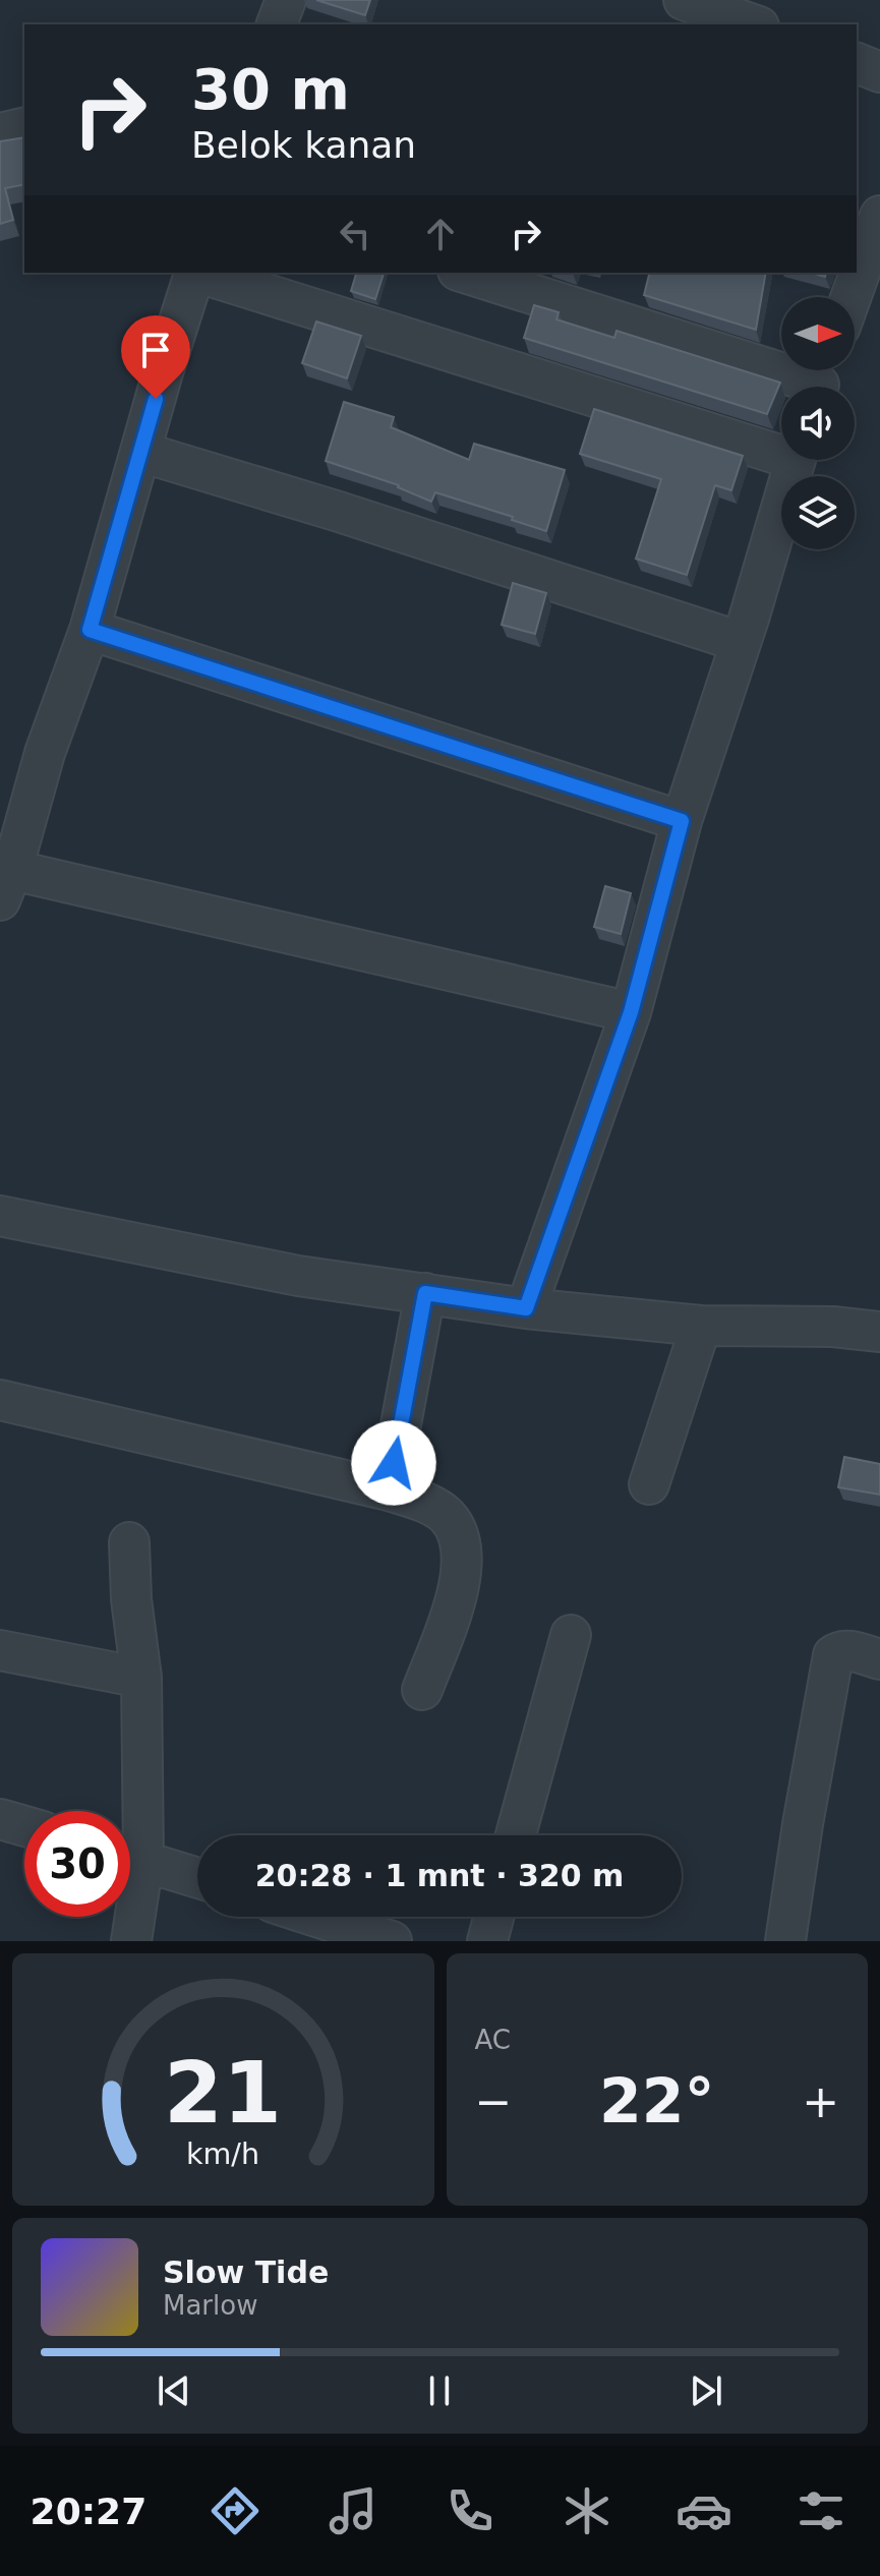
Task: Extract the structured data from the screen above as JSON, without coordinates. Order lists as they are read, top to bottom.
{
  "north": "right",
  "page": {
    "turn": ["30 m", "Belok kanan"],
    "limit": "30",
    "trip": "20:28 · 1 mnt · 320 m",
    "tile": "AC",
    "heat": ["−", "22°", "+"],
    "song": ["Slow Tide", "Marlow"],
    "tabs": "20:27",
    "gauge": ["21", "km/h"]
  }
}
